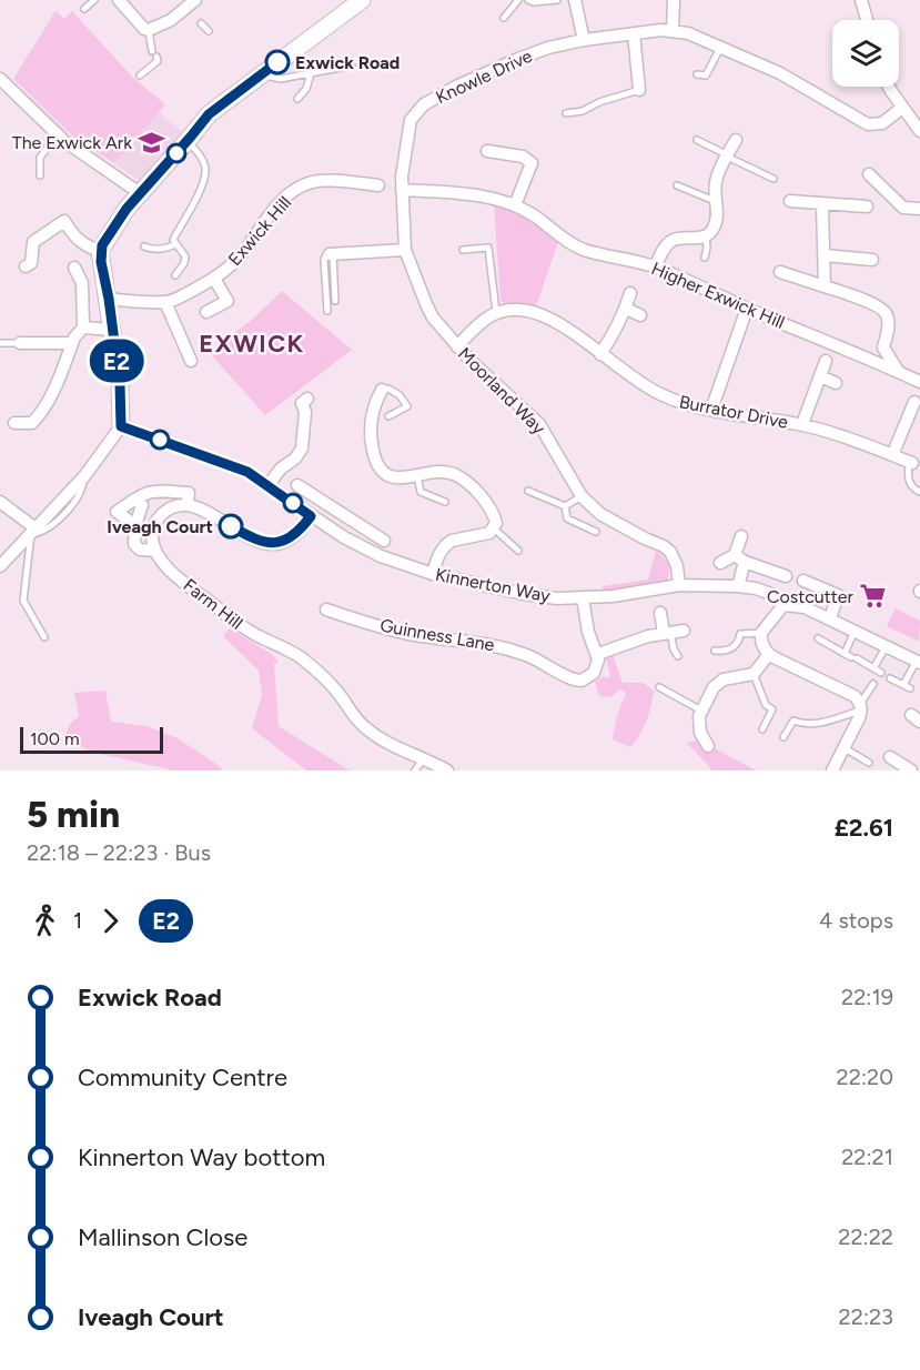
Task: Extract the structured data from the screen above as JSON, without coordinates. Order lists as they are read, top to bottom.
{
  "streets": {
    "street": [
      "Knowle Drive",
      "Exwick Hill",
      "Higher Exwick Hill",
      "Moorland Way",
      "Burrator Drive",
      "Kinnerton Way",
      "Farm Hill",
      "Guinness Lane"
    ]
  },
  "crossings": [
    ["Knowle Drive", "Higher Exwick Hill"],
    ["Knowle Drive", "Moorland Way"],
    ["Higher Exwick Hill", "Moorland Way"],
    ["Moorland Way", "Kinnerton Way"]
  ],
  "districts": ["EXWICK"],
  "places": {
    "other": ["Exwick Road", "Iveagh Court"],
    "school or university": ["The Exwick Ark"],
    "supermarket": ["Costcutter"]
  },
  "lines": ["bus line E2"],
  "scale_bar": "100 m",
  "page": {
    "on_map": "E2",
    "scale": "100 m",
    "heading": ["5 min", "22:18 – 22:23 · Bus", "£2.61"],
    "legs": ["1", "E2", "4 stops"],
    "list": [
      {
        "name": "Exwick Road",
        "value": "22:19"
      },
      {
        "name": "Community Centre",
        "value": "22:20"
      },
      {
        "name": "Kinnerton Way bottom",
        "value": "22:21"
      },
      {
        "name": "Mallinson Close",
        "value": "22:22"
      },
      {
        "name": "Iveagh Court",
        "value": "22:23"
      }
    ]
  }
}
